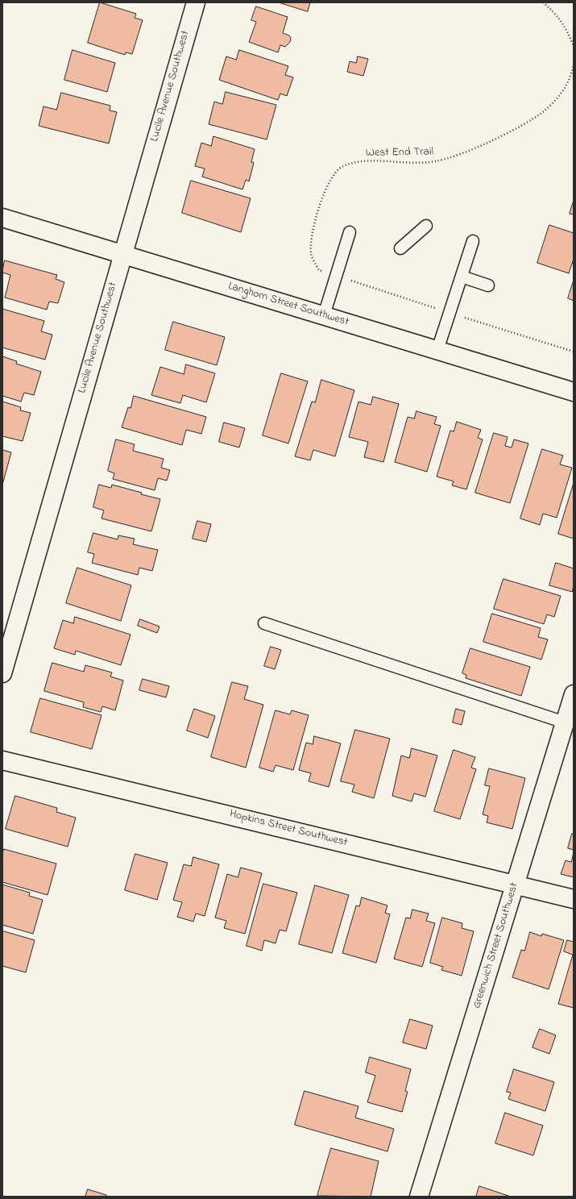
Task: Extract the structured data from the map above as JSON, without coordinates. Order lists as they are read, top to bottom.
{
  "streets": {
    "street": [
      "Lucile Avenue Southwest",
      "Langhorn Street Southwest",
      "Hopkins Street Southwest",
      "Greenwich Street Southwest"
    ],
    "path": ["West End Trail"]
  },
  "crossings": [
    ["Lucile Avenue Southwest", "Langhorn Street Southwest"],
    ["Hopkins Street Southwest", "Greenwich Street Southwest"]
  ]
}
